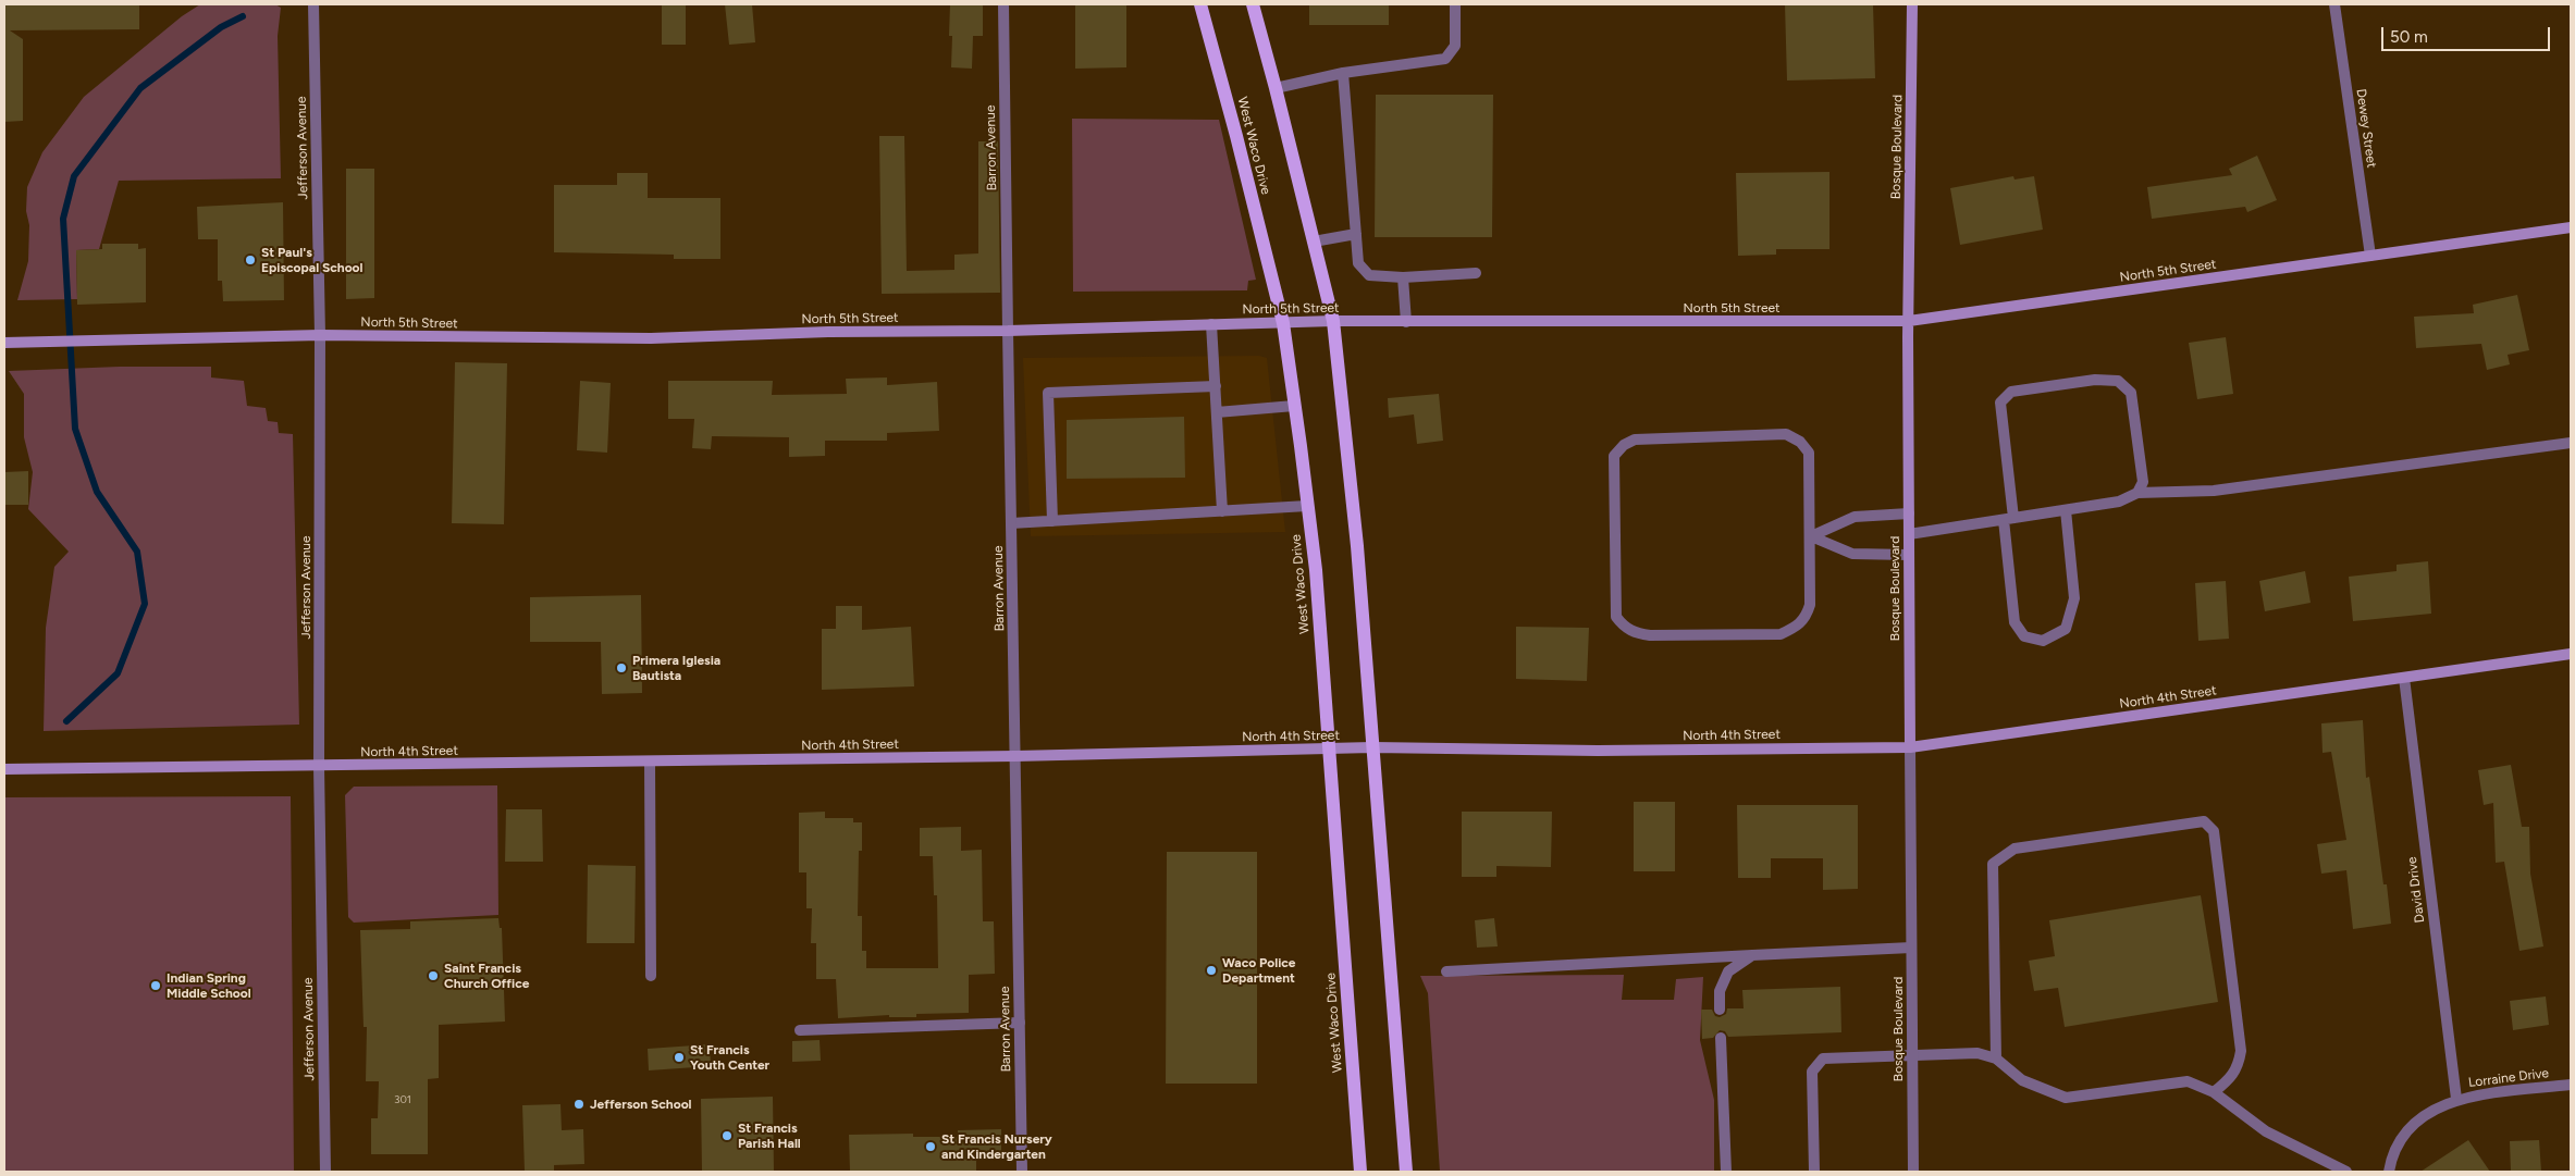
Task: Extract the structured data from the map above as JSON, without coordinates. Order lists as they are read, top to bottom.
{
  "streets": {
    "main road": [
      "West Waco Drive",
      "Bosque Boulevard",
      "North 5th Street",
      "North 4th Street"
    ],
    "street": [
      "Dewey Street",
      "Jefferson Avenue",
      "Barron Avenue",
      "David Drive",
      "Lorraine Drive"
    ]
  },
  "crossings": [
    ["Dewey Street", "North 5th Street"],
    ["West Waco Drive", "North 5th Street"],
    ["West Waco Drive", "North 4th Street"],
    ["Bosque Boulevard", "North 5th Street"],
    ["Bosque Boulevard", "North 4th Street"],
    ["Jefferson Avenue", "North 5th Street"],
    ["Jefferson Avenue", "North 4th Street"],
    ["Barron Avenue", "North 5th Street"],
    ["Barron Avenue", "North 4th Street"],
    ["North 4th Street", "David Drive"],
    ["David Drive", "Lorraine Drive"]
  ],
  "places": [
    "St Paul's Episcopal School",
    "Primera Iglesia Bautista",
    "Waco Police Department",
    "Saint Francis Church Office",
    "Indian Spring Middle School",
    "St Francis Youth Center",
    "Jefferson School",
    "St Francis Parish Hall",
    "St Francis Nursery and Kindergarten"
  ],
  "house_numbers": ["301"],
  "scale_bar": "50 m"
}
